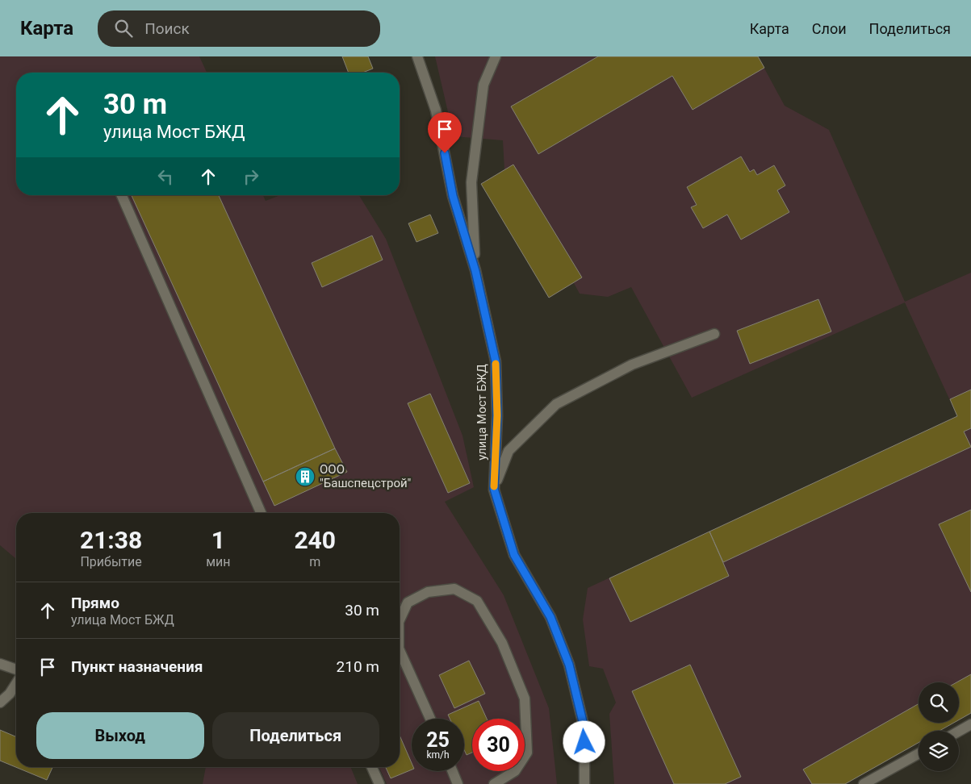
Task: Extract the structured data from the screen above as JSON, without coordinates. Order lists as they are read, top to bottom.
{
  "streets": {
    "street": ["улица Мост БЖД"]
  },
  "places": {
    "building": ["ООО \"Башспецстрой\""]
  },
  "page": {
    "header": "Карта",
    "search": "Поиск",
    "nav": ["Карта", "Слои", "Поделиться"],
    "turn": ["30 m", "улица Мост БЖД"],
    "eta": [
      "21:38",
      "Прибытие",
      "1",
      "мин",
      "240",
      "m"
    ],
    "list": [
      {
        "name": "Прямо",
        "note": "улица Мост БЖД",
        "value": "30 m"
      },
      {
        "name": "Пункт назначения",
        "value": "210 m"
      }
    ],
    "buttons": ["Выход", "Поделиться"],
    "speed": "25 km/h",
    "limit": "30"
  }
}
